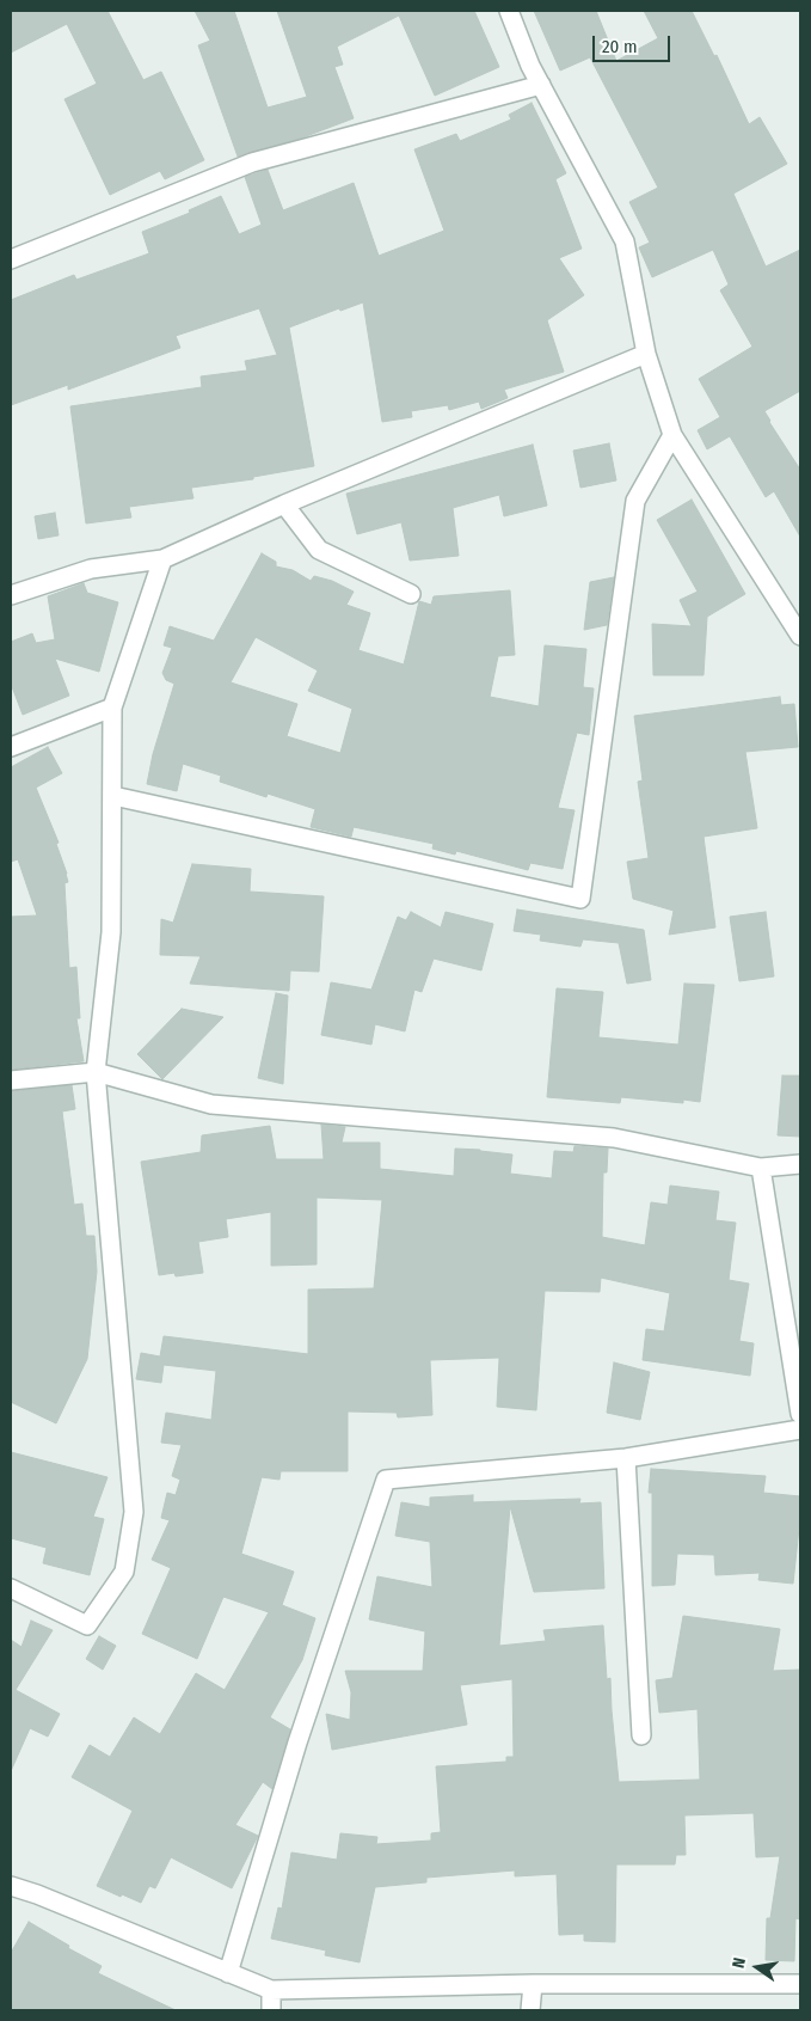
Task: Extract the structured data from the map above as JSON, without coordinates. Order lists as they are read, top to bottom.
{
  "scale_bar": "20 m",
  "north": "left"
}
